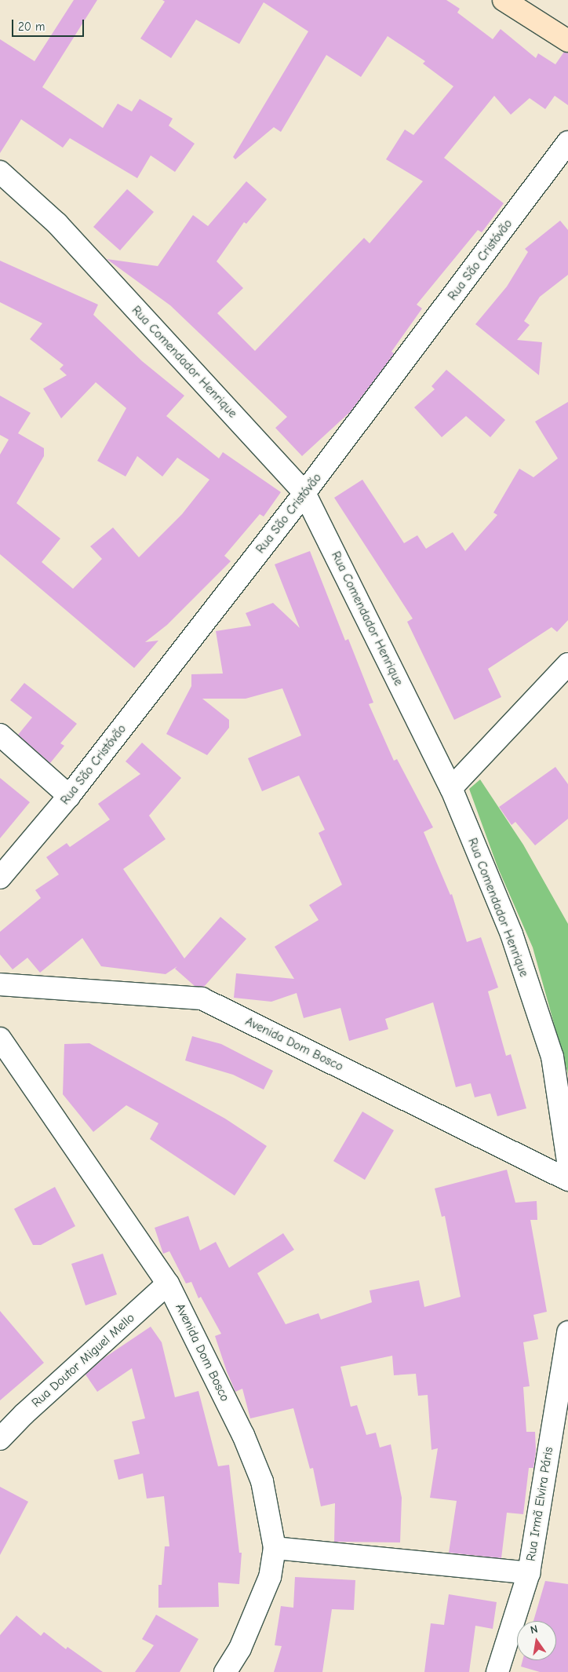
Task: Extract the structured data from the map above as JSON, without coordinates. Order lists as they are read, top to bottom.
{
  "streets": {
    "street": [
      "Rua São Cristóvão",
      "Rua Comendador Henrique",
      "Avenida Dom Bosco",
      "Rua Doutor Miguel Mello",
      "Rua Irmã Elvira Páris"
    ]
  },
  "crossings": [
    ["Rua São Cristóvão", "Rua Comendador Henrique"],
    ["Avenida Dom Bosco", "Rua Doutor Miguel Mello"]
  ],
  "scale_bar": "20 m",
  "north": "top"
}
